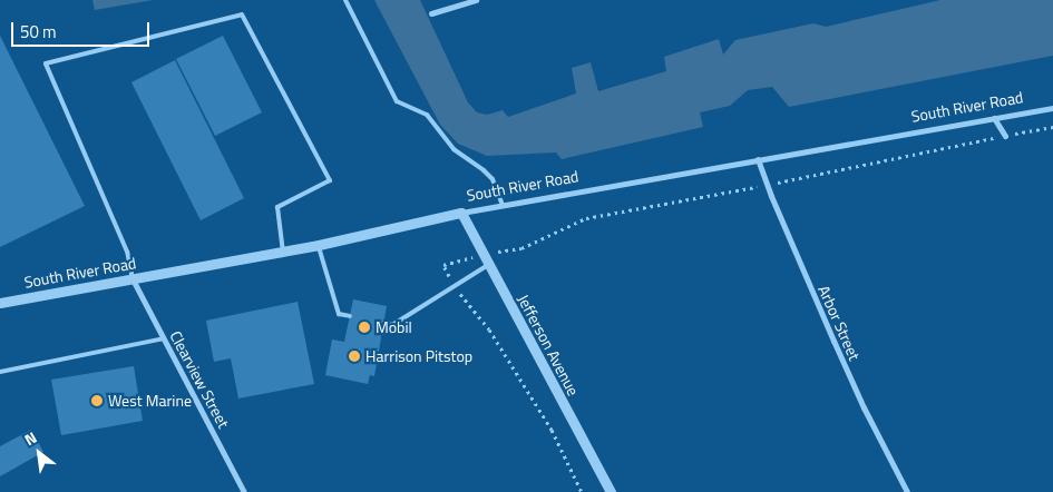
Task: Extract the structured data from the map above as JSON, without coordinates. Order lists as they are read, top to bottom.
{
  "streets": {
    "street": [
      "South River Road",
      "Arbor Street",
      "Jefferson Avenue",
      "Clearview Street"
    ]
  },
  "crossings": [
    ["South River Road", "Arbor Street"],
    ["South River Road", "Jefferson Avenue"],
    ["South River Road", "Clearview Street"]
  ],
  "places": ["Mobil", "Harrison Pitstop", "West Marine"],
  "scale_bar": "50 m",
  "north": "top left"
}
